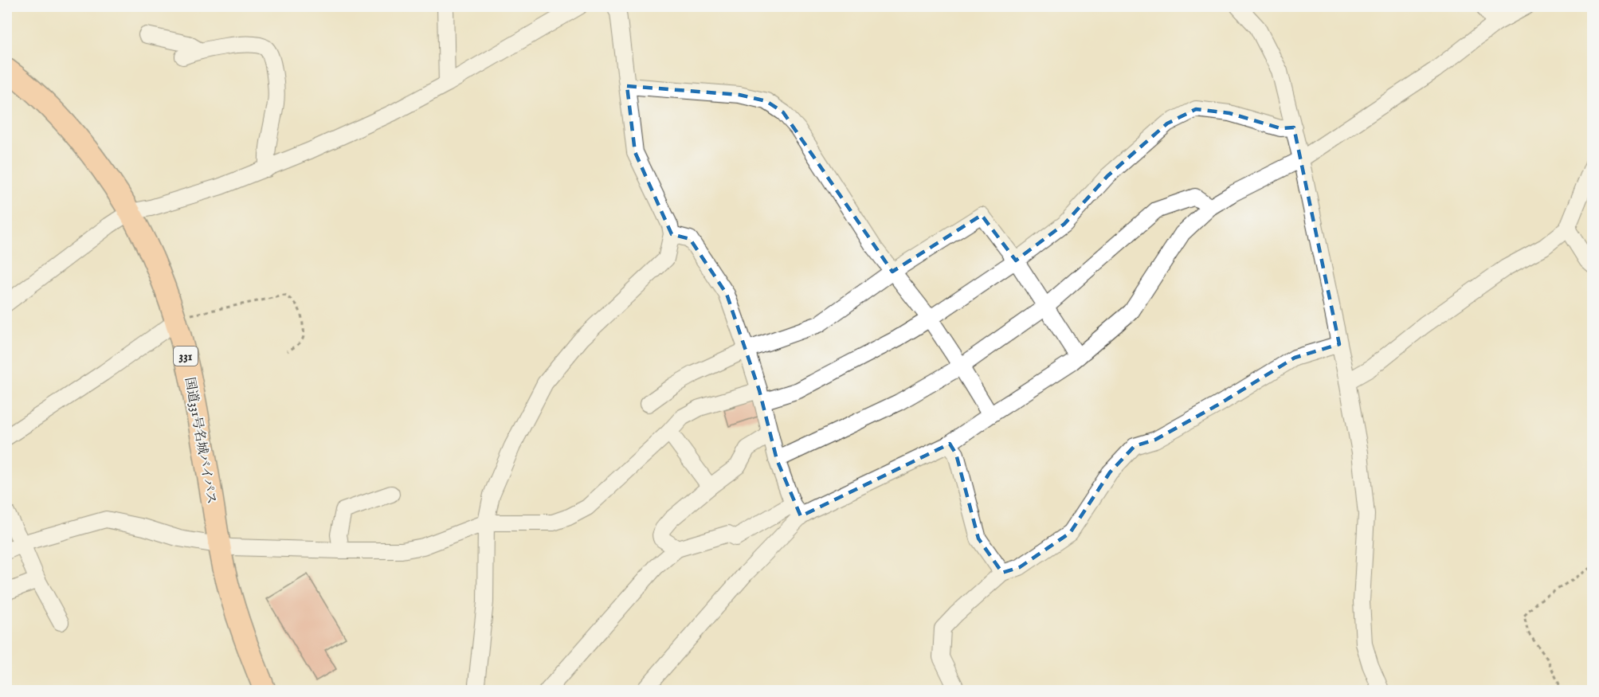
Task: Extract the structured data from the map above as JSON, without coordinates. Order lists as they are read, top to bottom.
{
  "streets": {
    "highway": ["331", "国道331号名城バイパス"]
  }
}
